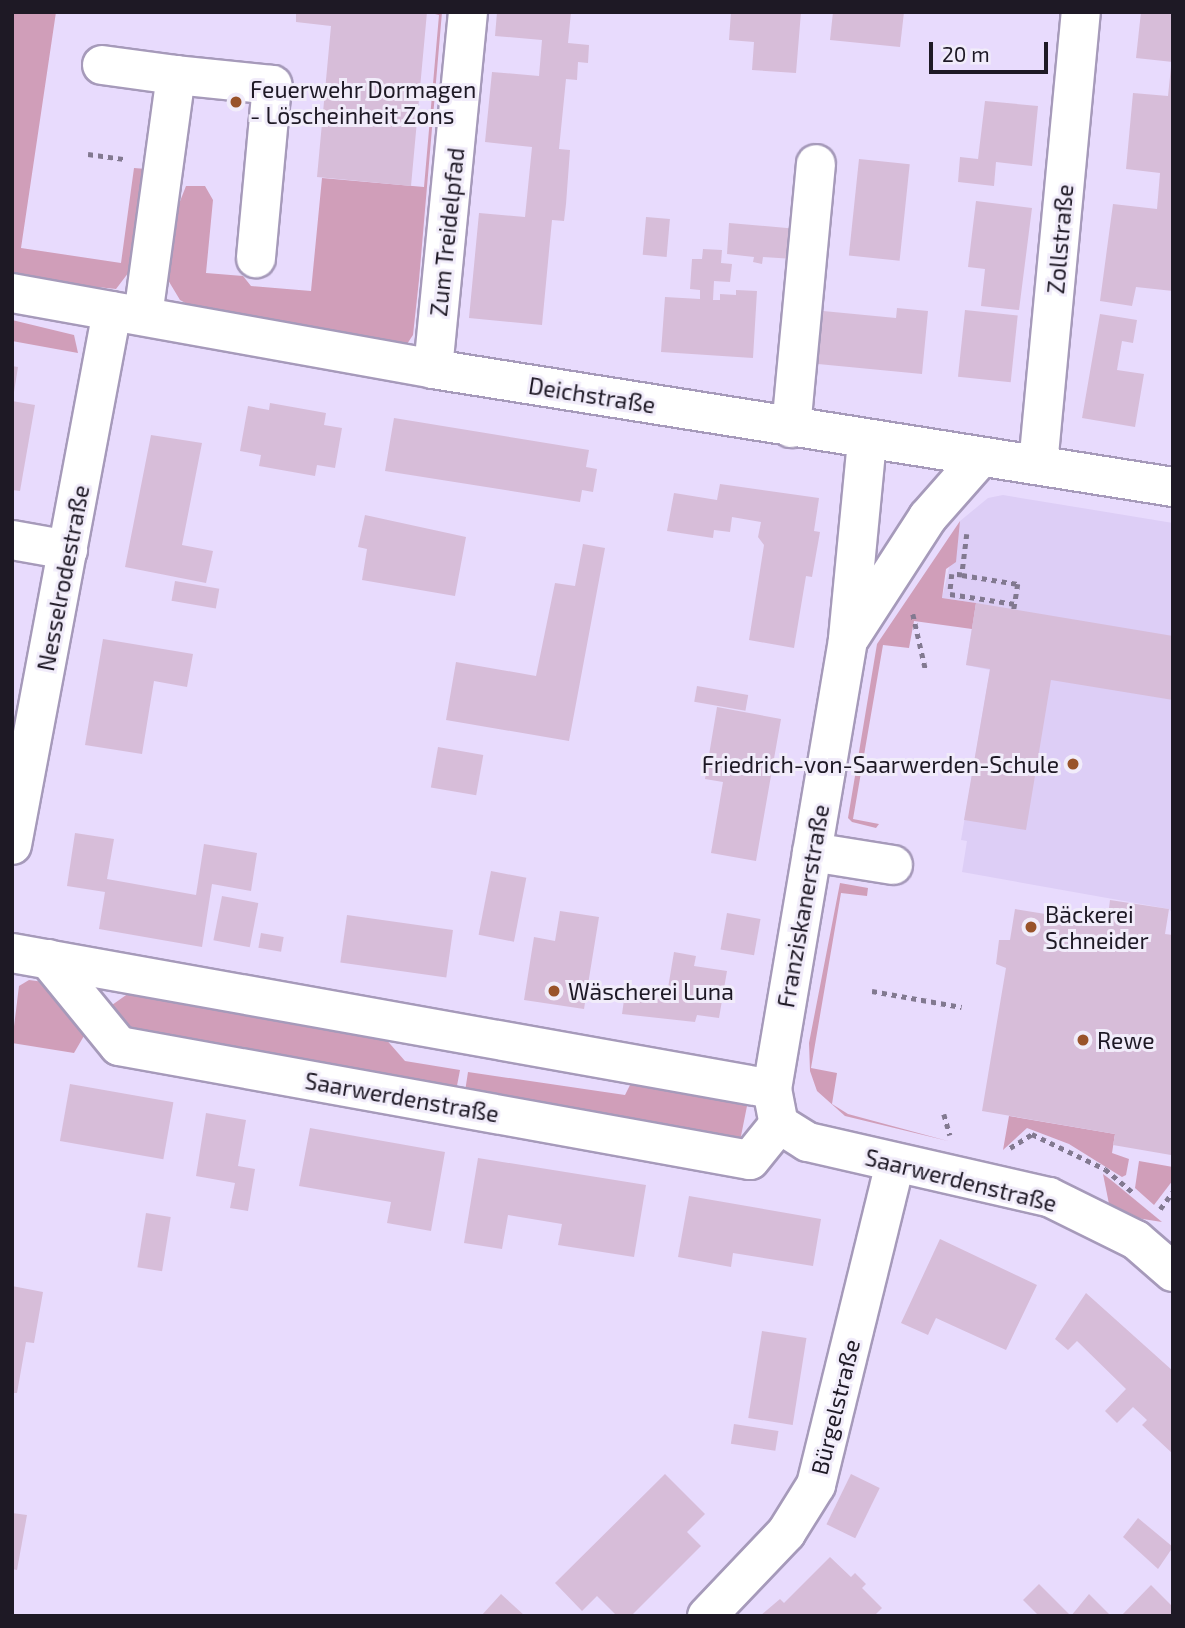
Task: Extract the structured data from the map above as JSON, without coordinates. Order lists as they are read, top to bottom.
{
  "streets": {
    "street": [
      "Zum Treidelpfad",
      "Zollstraße",
      "Deichstraße",
      "Nesselrodestraße",
      "Franziskanerstraße",
      "Saarwerdenstraße",
      "Bürgelstraße"
    ]
  },
  "crossings": [
    ["Zum Treidelpfad", "Deichstraße"],
    ["Zollstraße", "Deichstraße"],
    ["Deichstraße", "Nesselrodestraße"],
    ["Deichstraße", "Franziskanerstraße"],
    ["Franziskanerstraße", "Saarwerdenstraße"],
    ["Saarwerdenstraße", "Bürgelstraße"]
  ],
  "places": [
    "Feuerwehr Dormagen - Löscheinheit Zons",
    "Friedrich-von-Saarwerden-Schule",
    "Bäckerei Schneider",
    "Wäscherei Luna",
    "Rewe"
  ],
  "scale_bar": "20 m"
}
